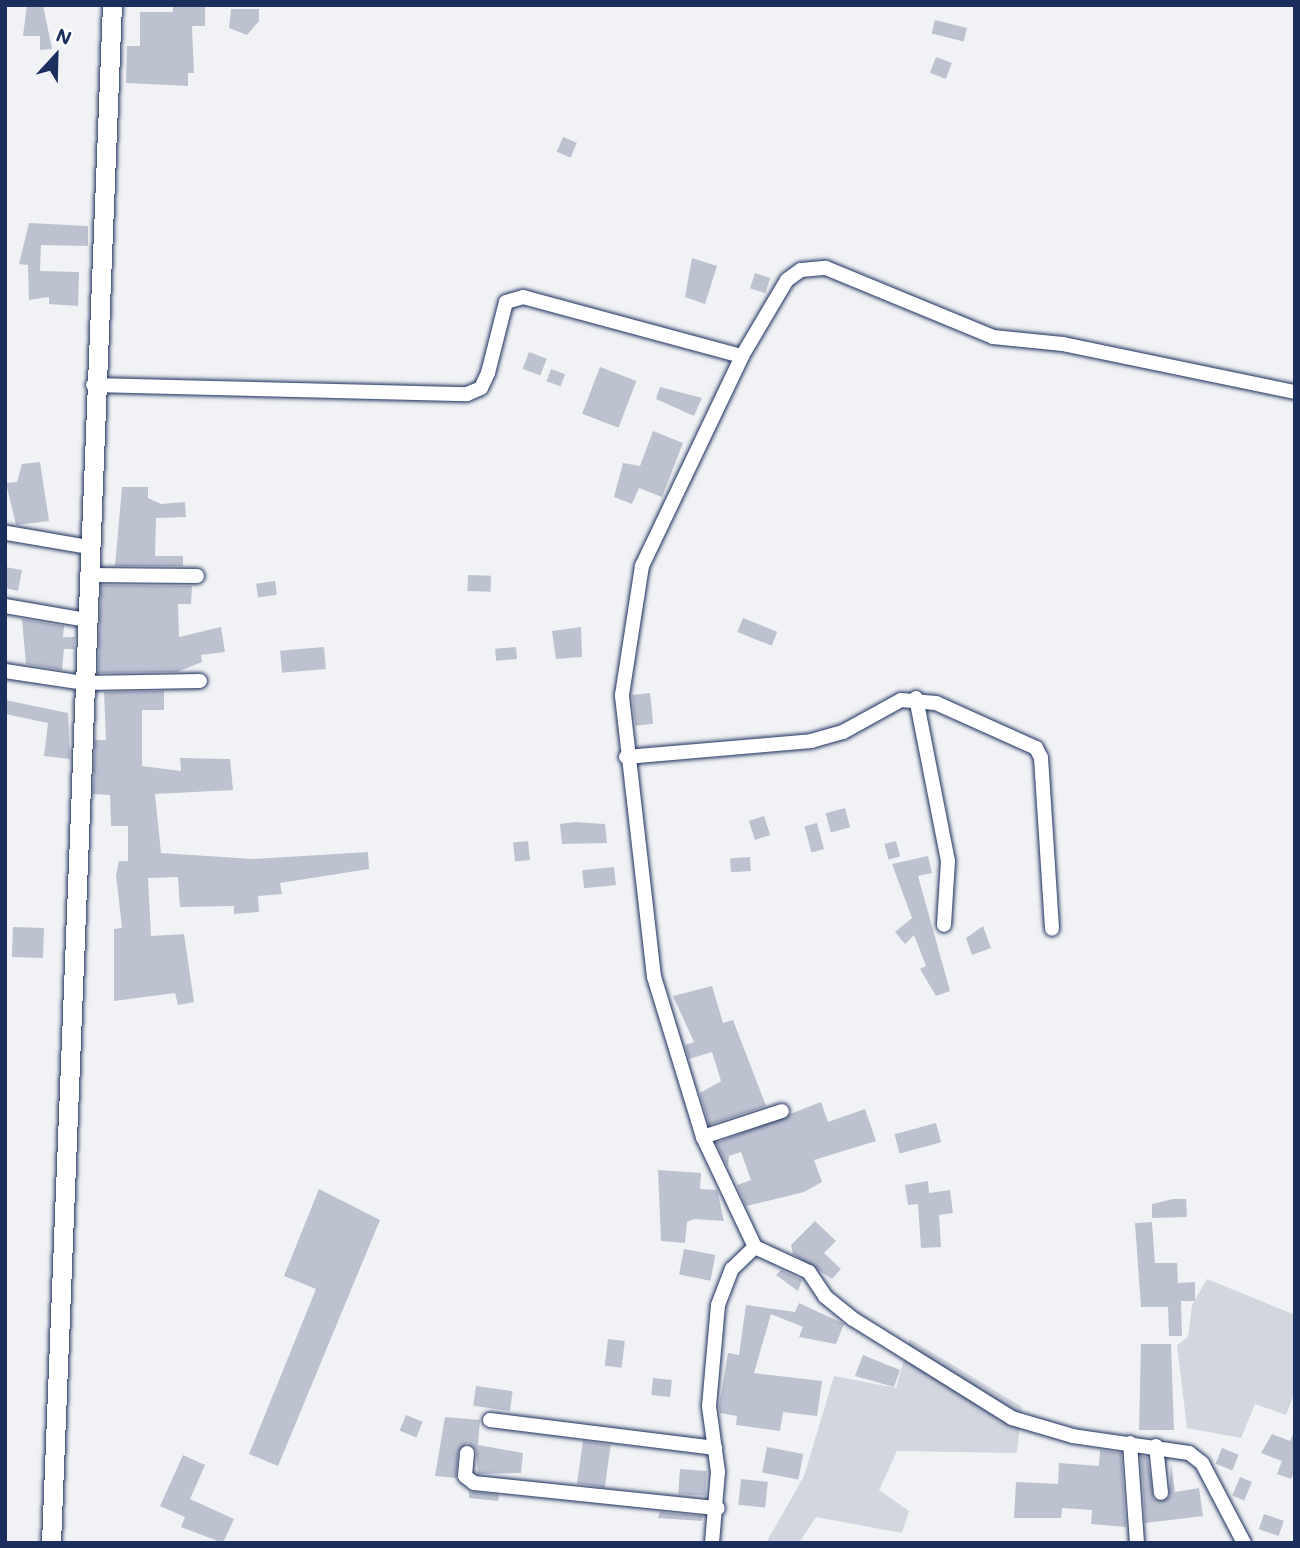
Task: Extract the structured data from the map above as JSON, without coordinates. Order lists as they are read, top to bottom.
{
  "north": "top"
}
